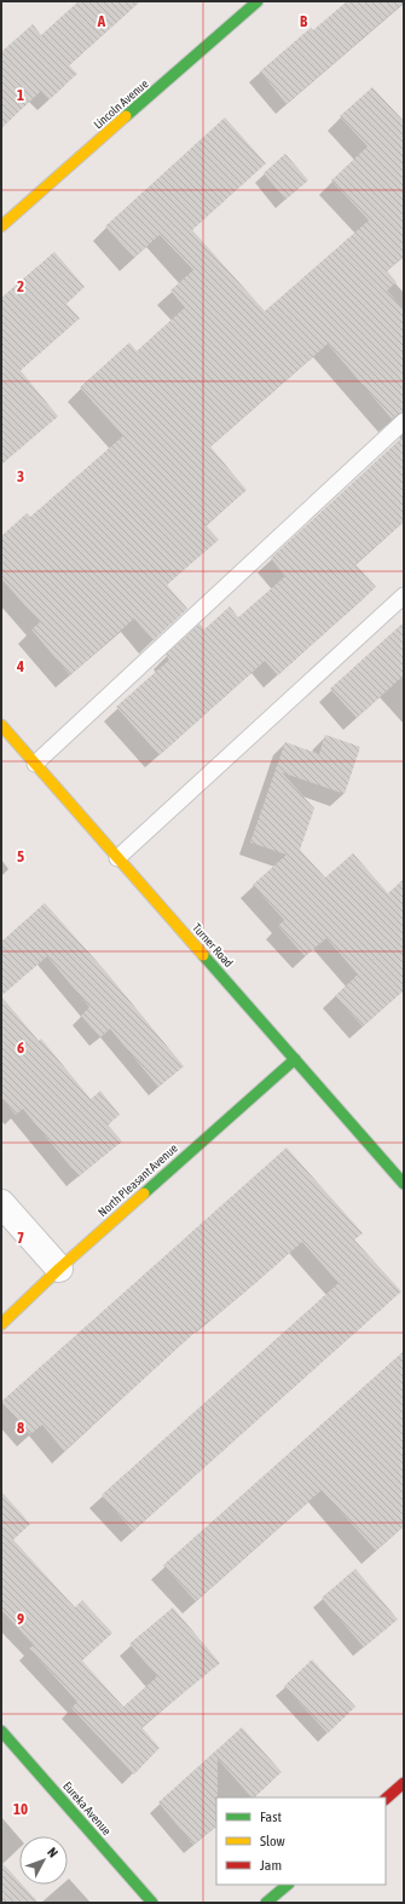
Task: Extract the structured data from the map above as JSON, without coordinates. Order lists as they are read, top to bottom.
{
  "streets": {
    "street": [
      "Lincoln Avenue",
      "Turner Road",
      "North Pleasant Avenue",
      "Eureka Avenue"
    ]
  },
  "crossings": [
    ["Turner Road", "North Pleasant Avenue"]
  ],
  "legend": ["Fast", "Slow", "Jam"],
  "north": "top right",
  "grid": {
    "columns": ["A", "B"],
    "rows": [
      "1",
      "2",
      "3",
      "4",
      "5",
      "6",
      "7",
      "8",
      "9",
      "10"
    ]
  }
}
